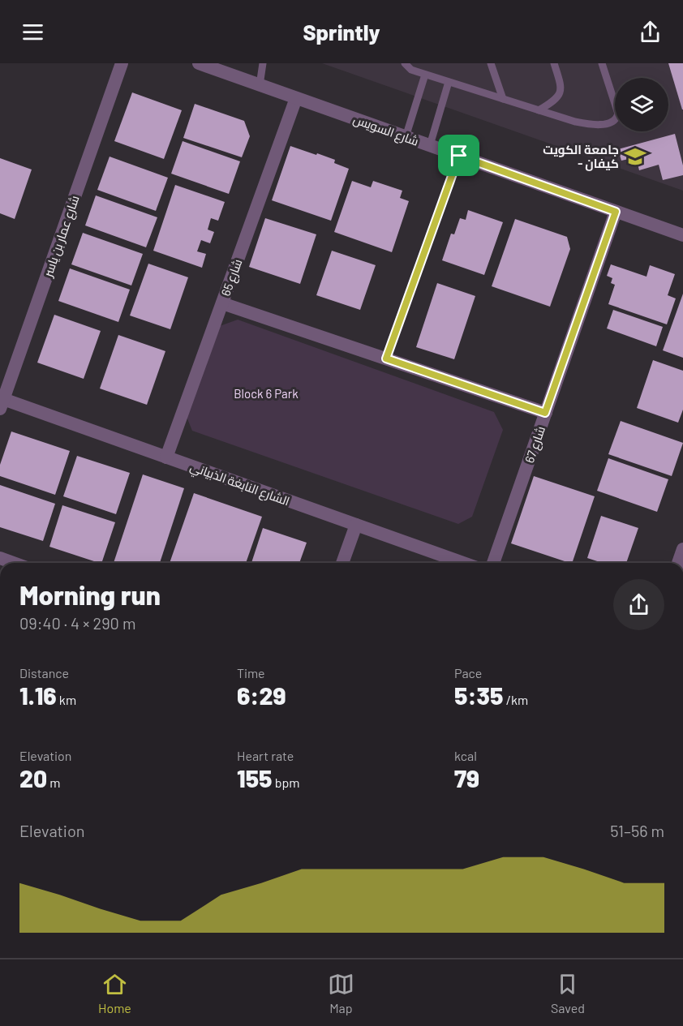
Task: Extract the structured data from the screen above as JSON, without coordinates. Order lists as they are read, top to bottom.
{
  "streets": {
    "street": [
      "شارع السويس",
      "شارع عمار بن ياسر",
      "شارع 65",
      "شارع 67",
      "الشارع النابغة الذبياني"
    ]
  },
  "crossings": [
    ["شارع السويس", "شارع 65"],
    ["شارع السويس", "شارع 67"],
    ["شارع عمار بن ياسر", "الشارع النابغة الذبياني"],
    ["شارع 65", "الشارع النابغة الذبياني"]
  ],
  "parks": ["Block 6 Park"],
  "places": {
    "school or university": ["جامعة الكويت - كيفان"]
  },
  "page": {
    "header": "Sprintly",
    "heading": ["Morning run", "09:40 · 4 × 290 m"],
    "stats": [
      ["Distance", "1.16 km"],
      ["Time", "6:29"],
      ["Pace", "5:35 /km"],
      ["Elevation", "20 m"],
      ["Heart rate", "155 bpm"],
      ["kcal", "79"]
    ],
    "chart": ["Elevation", "51–56 m"],
    "tabs": ["Home", "Map", "Saved"]
  }
}
